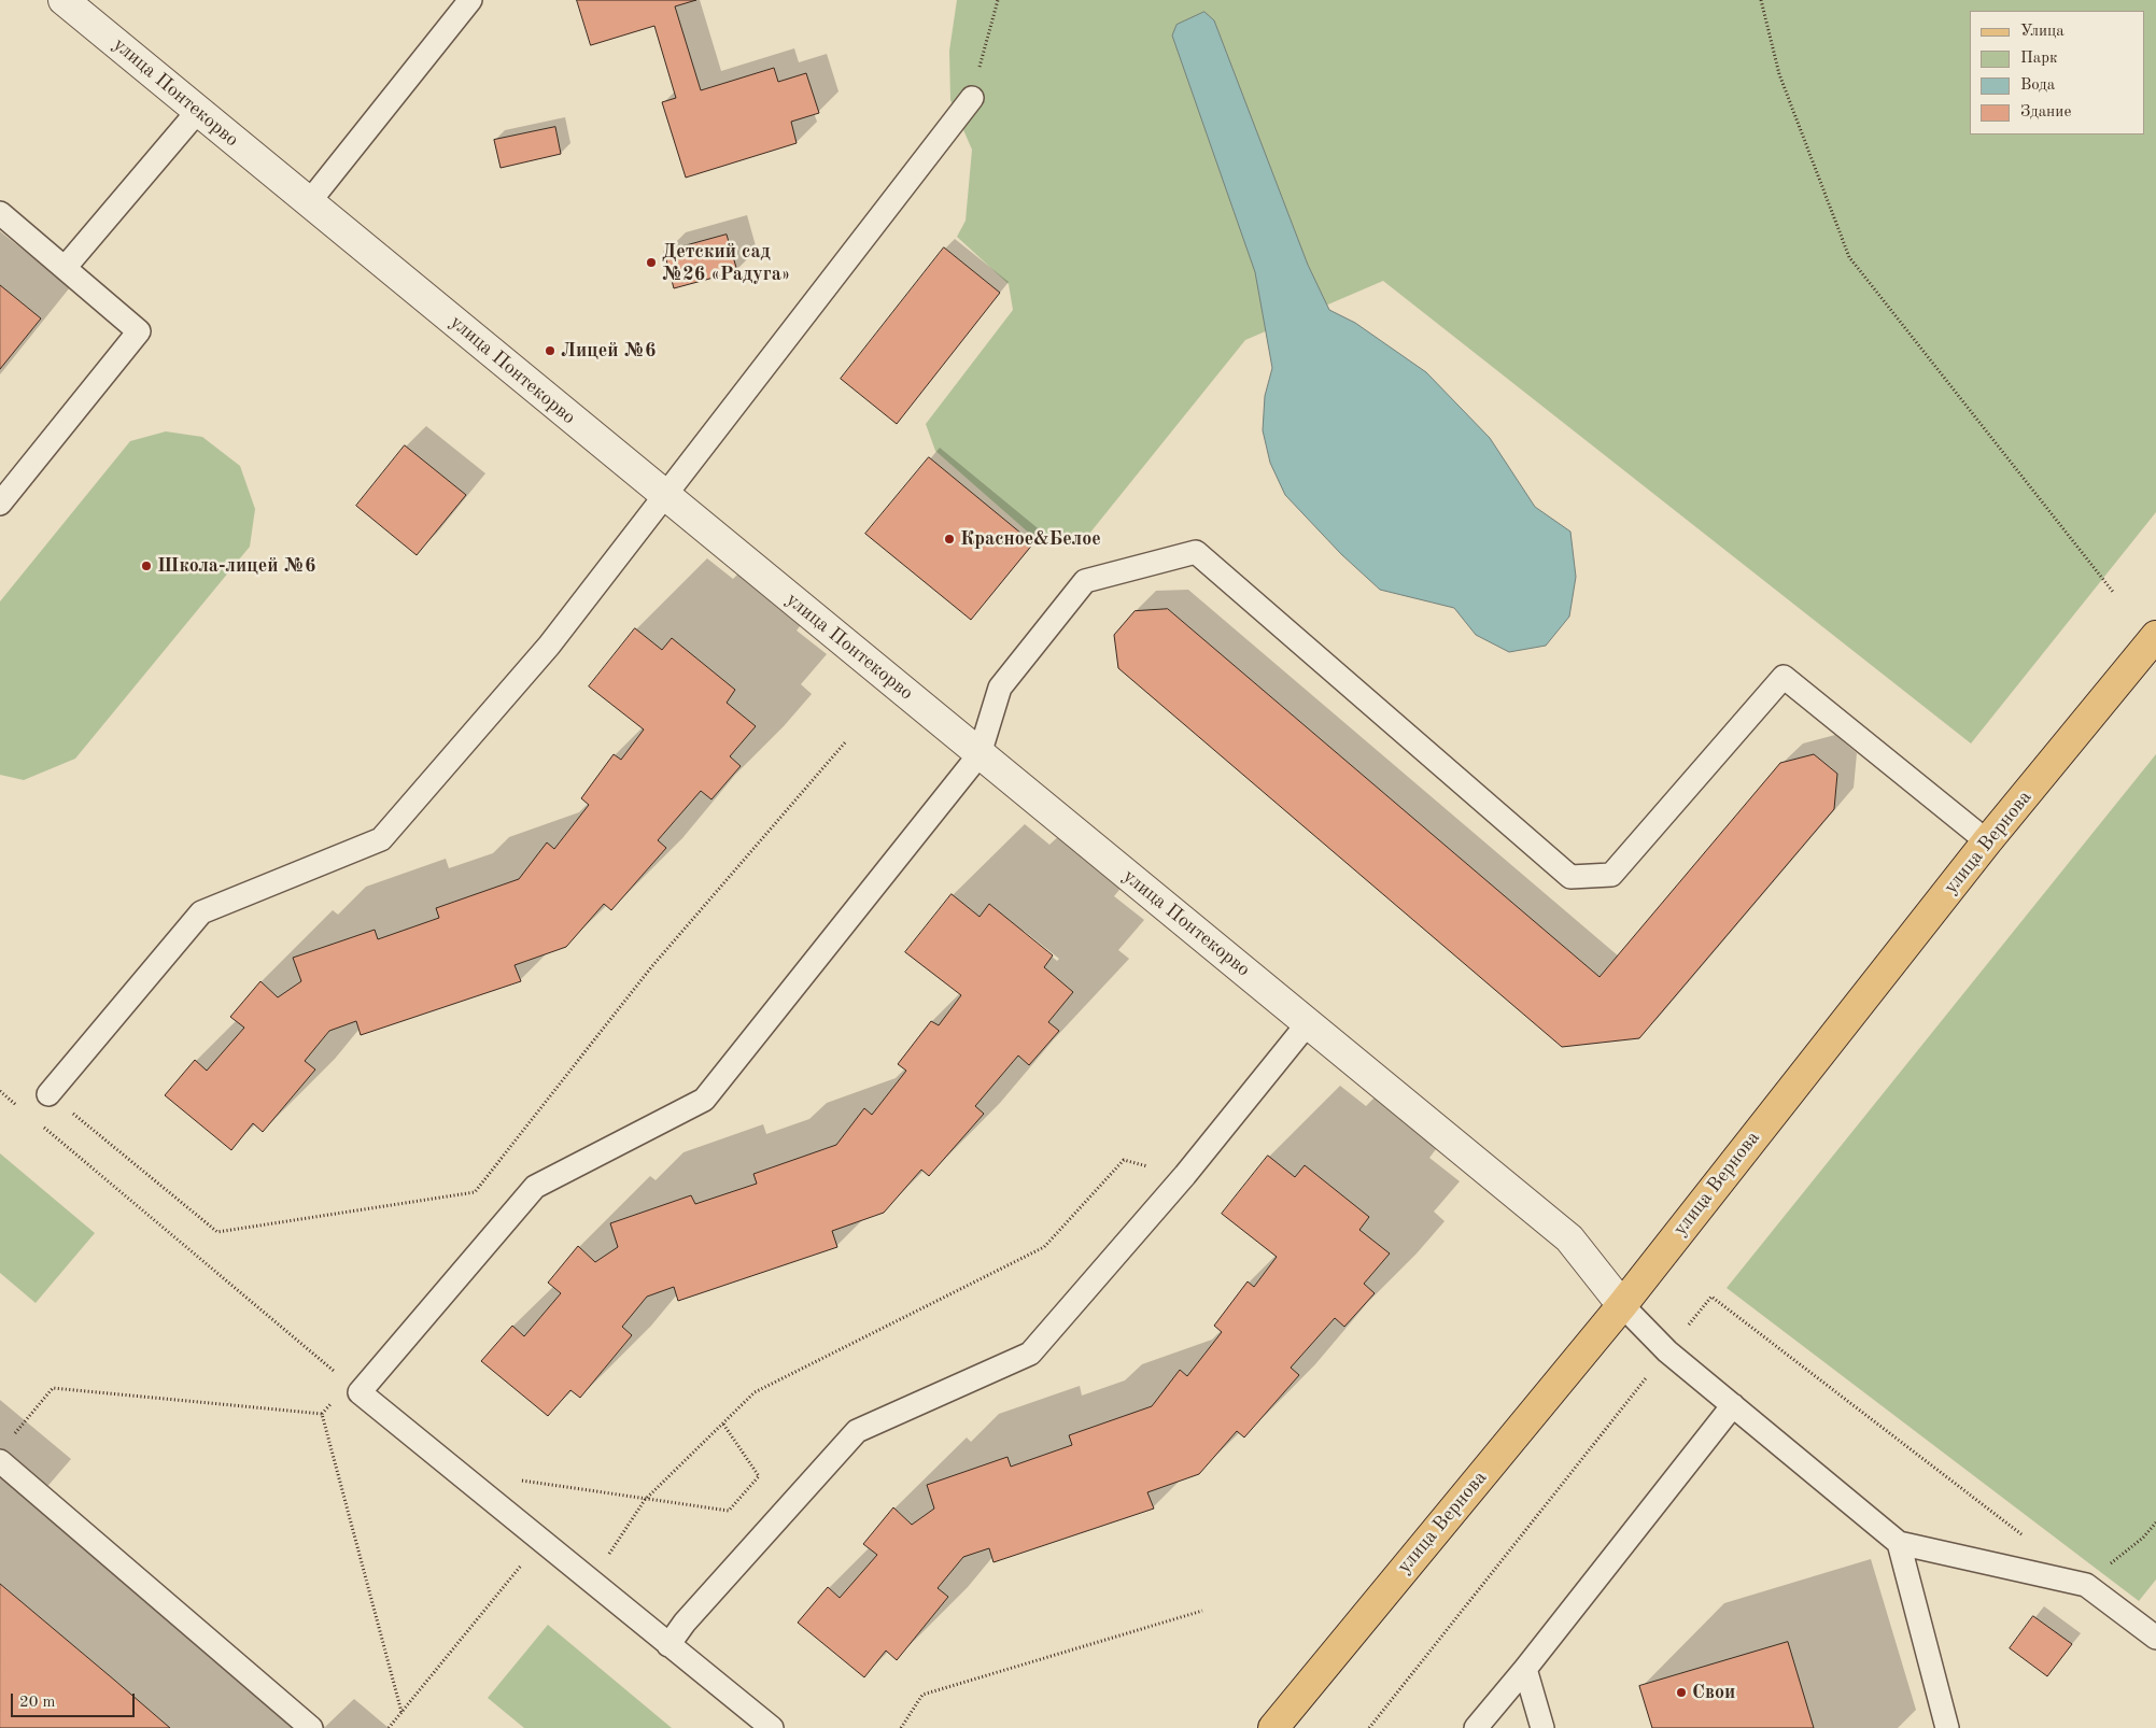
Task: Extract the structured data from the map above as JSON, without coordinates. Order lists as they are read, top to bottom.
{
  "streets": {
    "main road": ["улица Вернова"],
    "street": ["улица Понтекорво"]
  },
  "crossings": [
    ["улица Понтекорво", "улица Вернова"]
  ],
  "places": [
    "Детский сад №26 «Радуга»",
    "Лицей №6",
    "Красное&Белое",
    "Школа-лицей №6",
    "Свои"
  ],
  "legend": [
    "Улица",
    "Парк",
    "Вода",
    "Здание"
  ],
  "scale_bar": "20 m"
}
